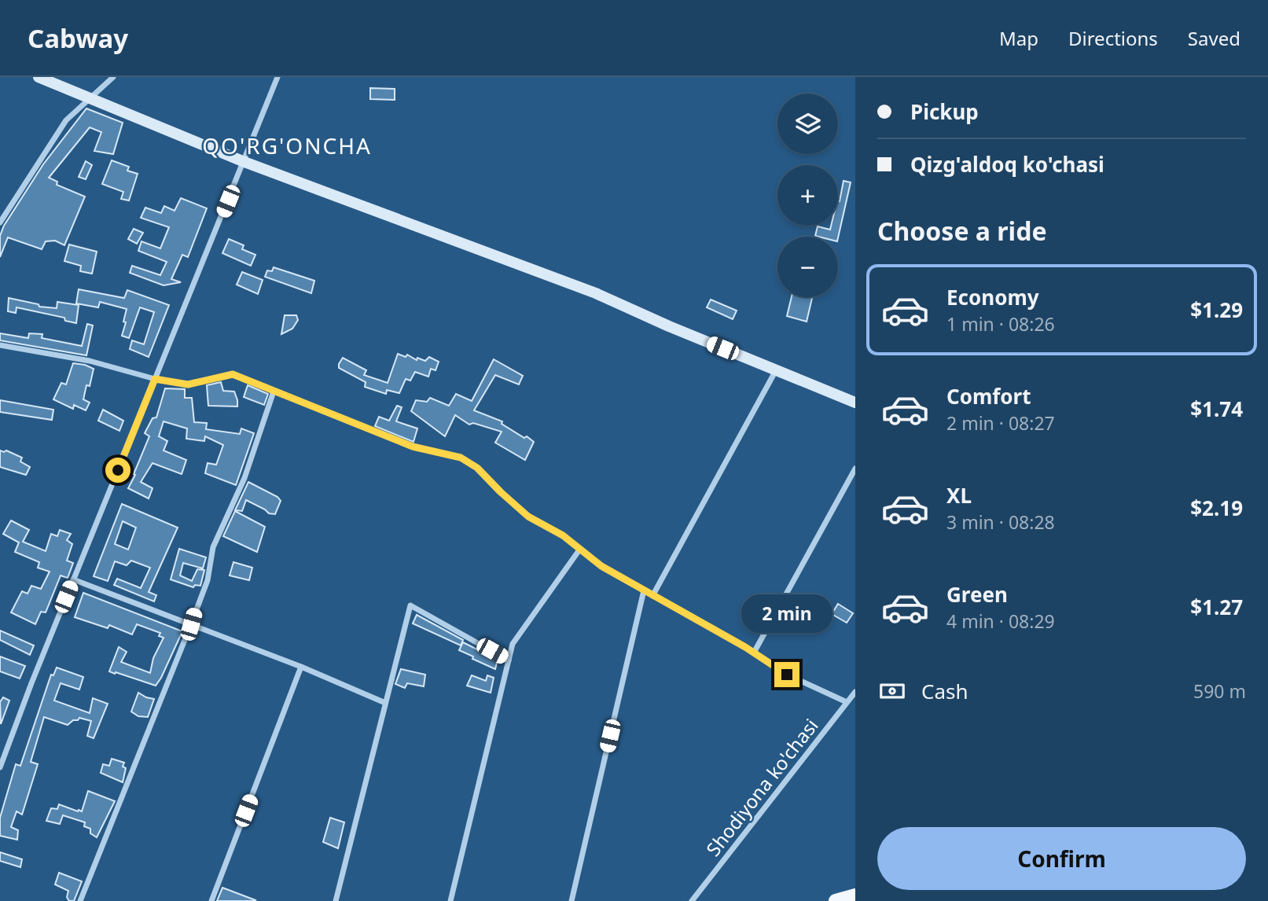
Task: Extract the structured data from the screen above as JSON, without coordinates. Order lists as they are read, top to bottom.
{
  "streets": {
    "street": ["Shodiyona ko'chasi"]
  },
  "districts": ["QO'RG'ONCHA"],
  "page": {
    "header": "Cabway",
    "nav": ["Map", "Directions", "Saved"],
    "banner": ["Pickup", "Qizg'aldoq ko'chasi"],
    "map_buttons": ["+", "−"],
    "heading": "Choose a ride",
    "list": [
      {
        "name": "Economy",
        "note": "1 min · 08:26",
        "value": "$1.29"
      },
      {
        "name": "Comfort",
        "note": "2 min · 08:27",
        "value": "$1.74"
      },
      {
        "name": "XL",
        "note": "3 min · 08:28",
        "value": "$2.19"
      },
      {
        "name": "Green",
        "note": "4 min · 08:29",
        "value": "$1.27"
      }
    ],
    "bubble": "2 min",
    "pay": ["Cash", "590 m"],
    "buttons": "Confirm"
  }
}
